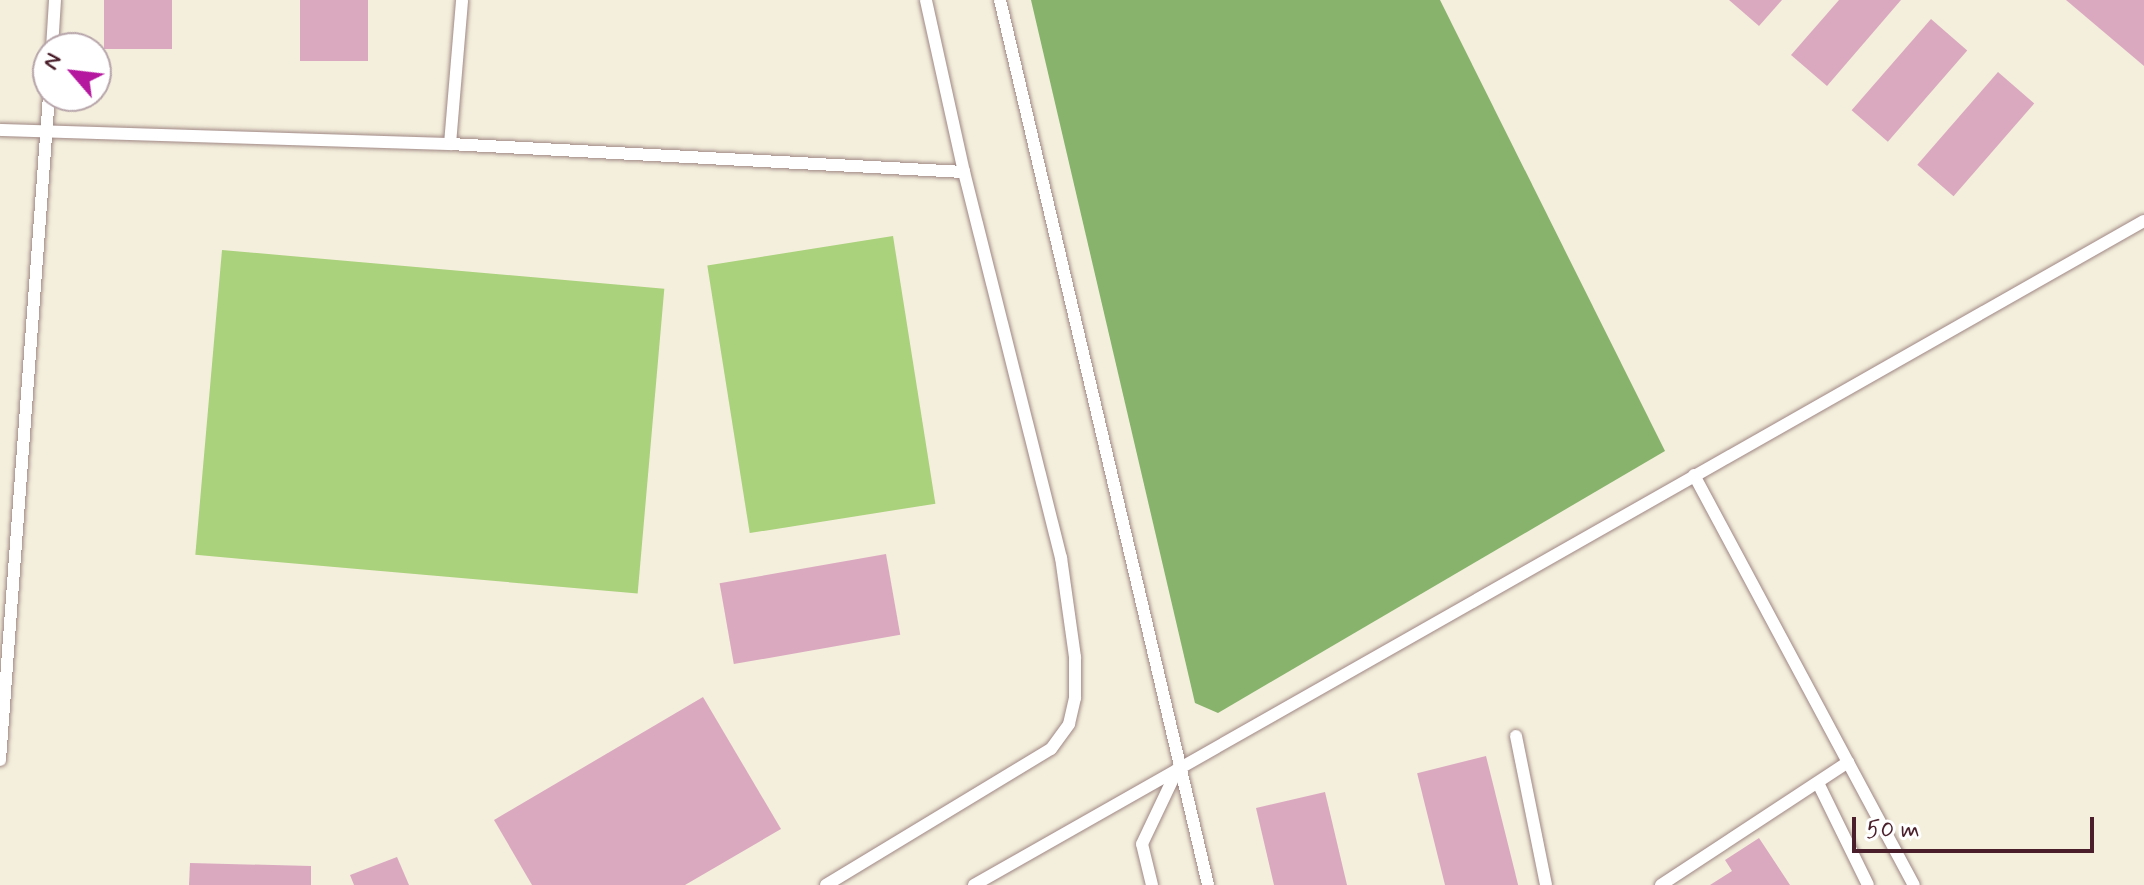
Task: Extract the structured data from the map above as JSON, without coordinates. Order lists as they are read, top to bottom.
{
  "scale_bar": "50 m",
  "north": "top left"
}
